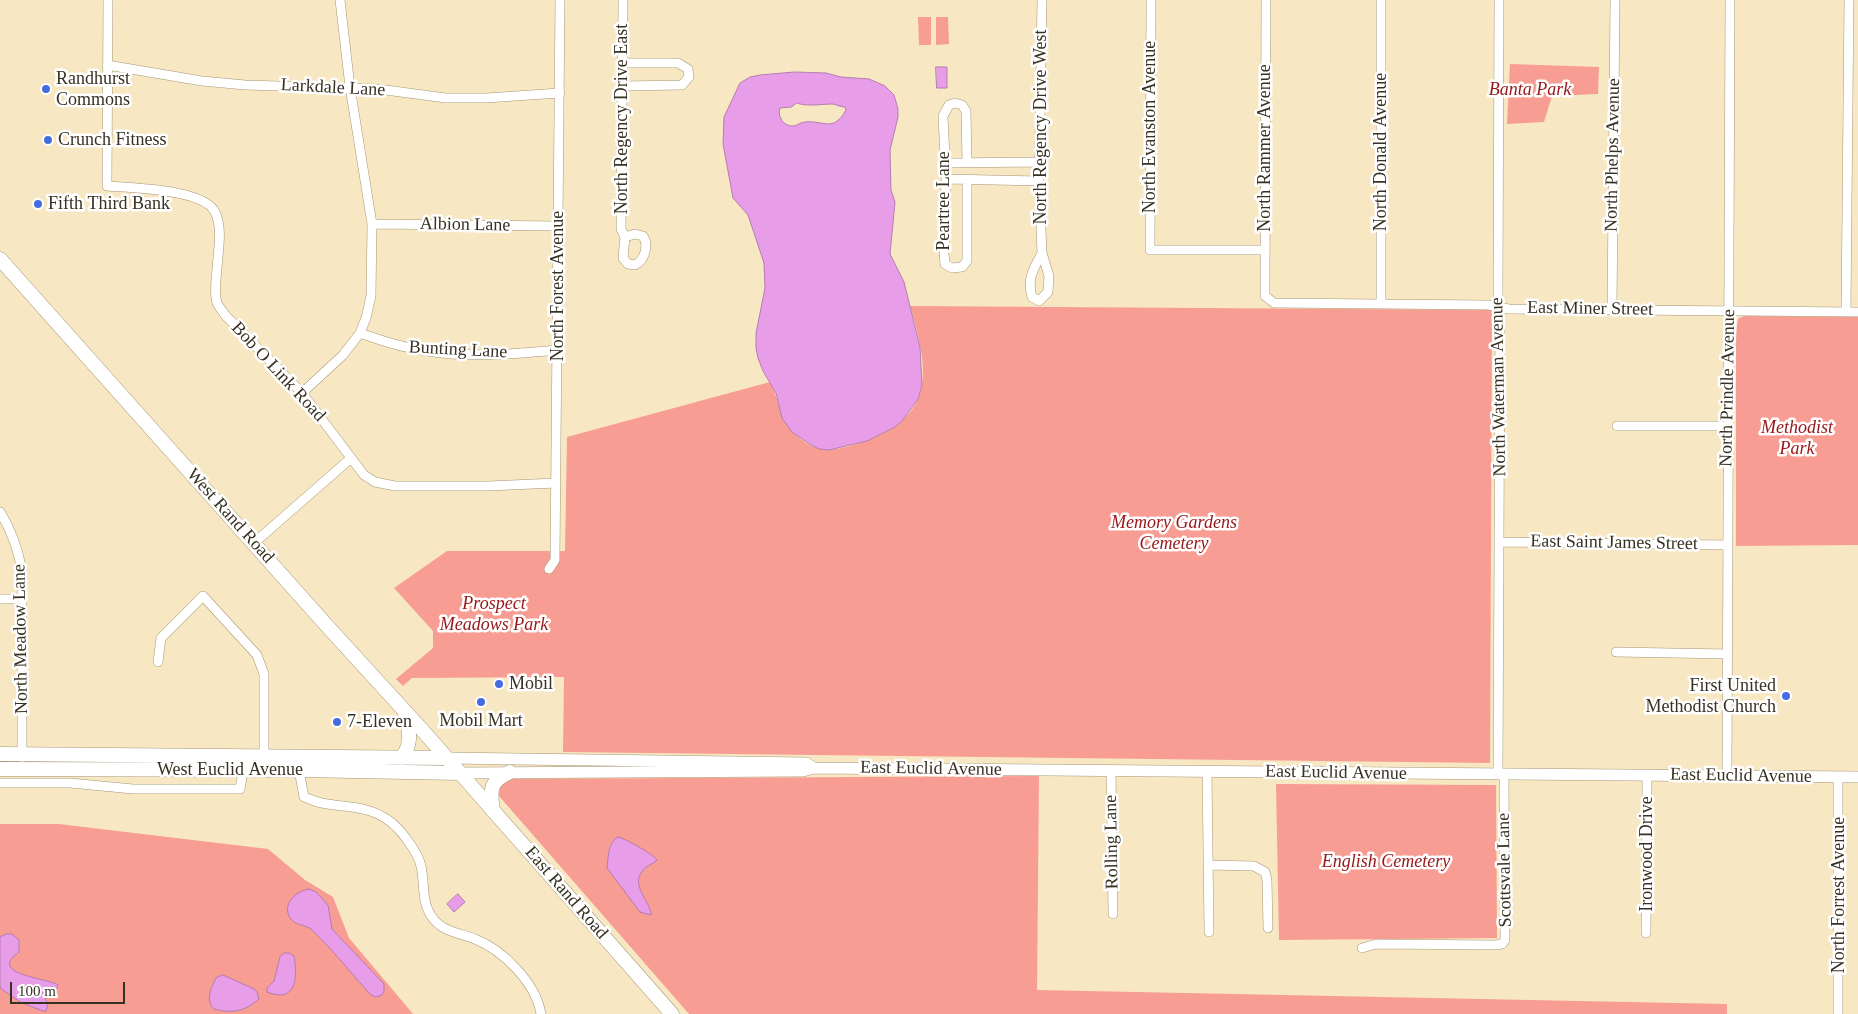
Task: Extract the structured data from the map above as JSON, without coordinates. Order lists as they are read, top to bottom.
{
  "streets": {
    "main road": [
      "West Rand Road",
      "East Euclid Avenue",
      "West Euclid Avenue",
      "East Rand Road"
    ],
    "street": [
      "Larkdale Lane",
      "North Regency Drive East",
      "North Regency Drive West",
      "North Evanston Avenue",
      "North Rammer Avenue",
      "North Donald Avenue",
      "North Phelps Avenue",
      "Peartree Lane",
      "Albion Lane",
      "North Forest Avenue",
      "East Miner Street",
      "Bunting Lane",
      "Bob O Link Road",
      "North Waterman Avenue",
      "North Prindle Avenue",
      "East Saint James Street",
      "North Meadow Lane",
      "Rolling Lane",
      "Ironwood Drive",
      "Scottsvale Lane",
      "North Forrest Avenue"
    ]
  },
  "crossings": [
    ["Larkdale Lane", "North Forest Avenue"],
    ["Larkdale Lane", "Bob O Link Road"],
    ["North Evanston Avenue", "North Rammer Avenue"],
    ["North Rammer Avenue", "East Miner Street"],
    ["North Donald Avenue", "East Miner Street"],
    ["North Phelps Avenue", "East Miner Street"],
    ["Albion Lane", "North Forest Avenue"],
    ["North Forest Avenue", "Bunting Lane"],
    ["North Forest Avenue", "Bob O Link Road"],
    ["East Miner Street", "North Waterman Avenue"],
    ["East Miner Street", "North Prindle Avenue"],
    ["North Waterman Avenue", "East Saint James Street"],
    ["North Waterman Avenue", "East Euclid Avenue"],
    ["North Waterman Avenue", "Scottsvale Lane"],
    ["North Prindle Avenue", "East Saint James Street"],
    ["North Prindle Avenue", "East Euclid Avenue"],
    ["West Rand Road", "East Euclid Avenue"],
    ["West Rand Road", "West Euclid Avenue"],
    ["West Rand Road", "East Rand Road"],
    ["North Meadow Lane", "West Euclid Avenue"],
    ["East Euclid Avenue", "West Euclid Avenue"],
    ["East Euclid Avenue", "Rolling Lane"],
    ["East Euclid Avenue", "Ironwood Drive"],
    ["East Euclid Avenue", "Scottsvale Lane"],
    ["East Euclid Avenue", "East Rand Road"],
    ["East Euclid Avenue", "North Forrest Avenue"],
    ["West Euclid Avenue", "East Rand Road"]
  ],
  "parks": [
    "Banta Park",
    "Methodist Park",
    "Memory Gardens Cemetery",
    "Prospect Meadows Park",
    "English Cemetery"
  ],
  "places": [
    "Randhurst Commons",
    "Crunch Fitness",
    "Fifth Third Bank",
    "Mobil",
    "First United Methodist Church",
    "Mobil Mart",
    "7-Eleven"
  ],
  "scale_bar": "100 m"
}
